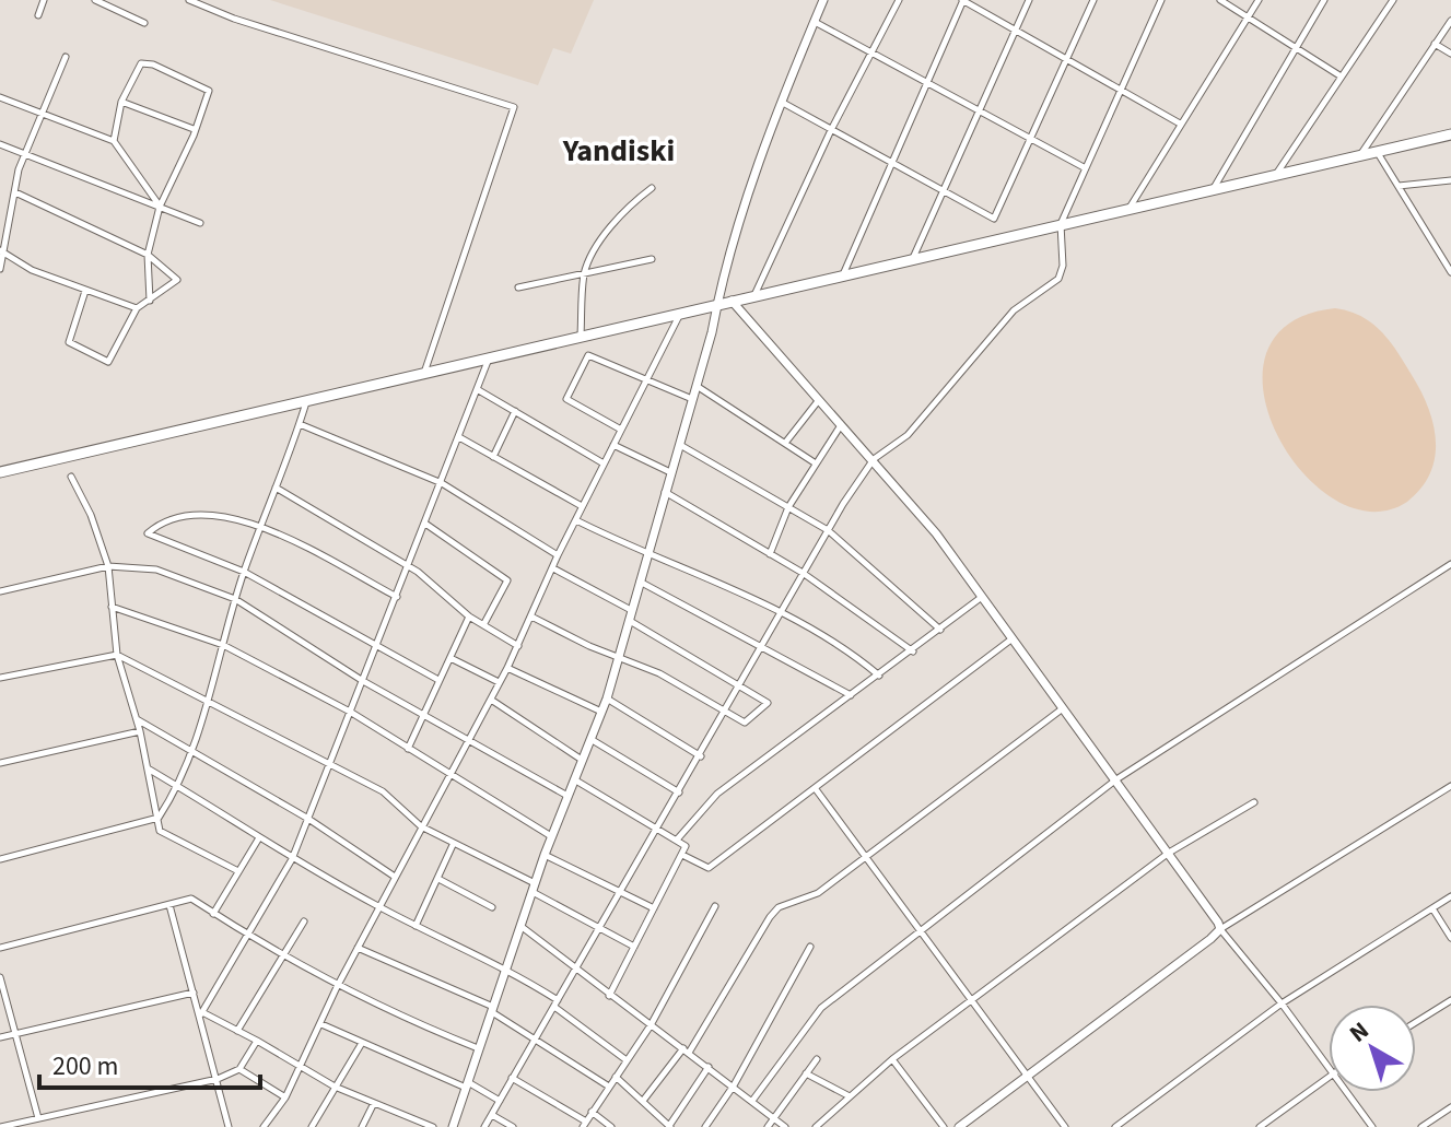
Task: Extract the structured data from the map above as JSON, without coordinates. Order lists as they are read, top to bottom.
{
  "districts": ["Yandiski"],
  "scale_bar": "200 m",
  "north": "top left"
}
